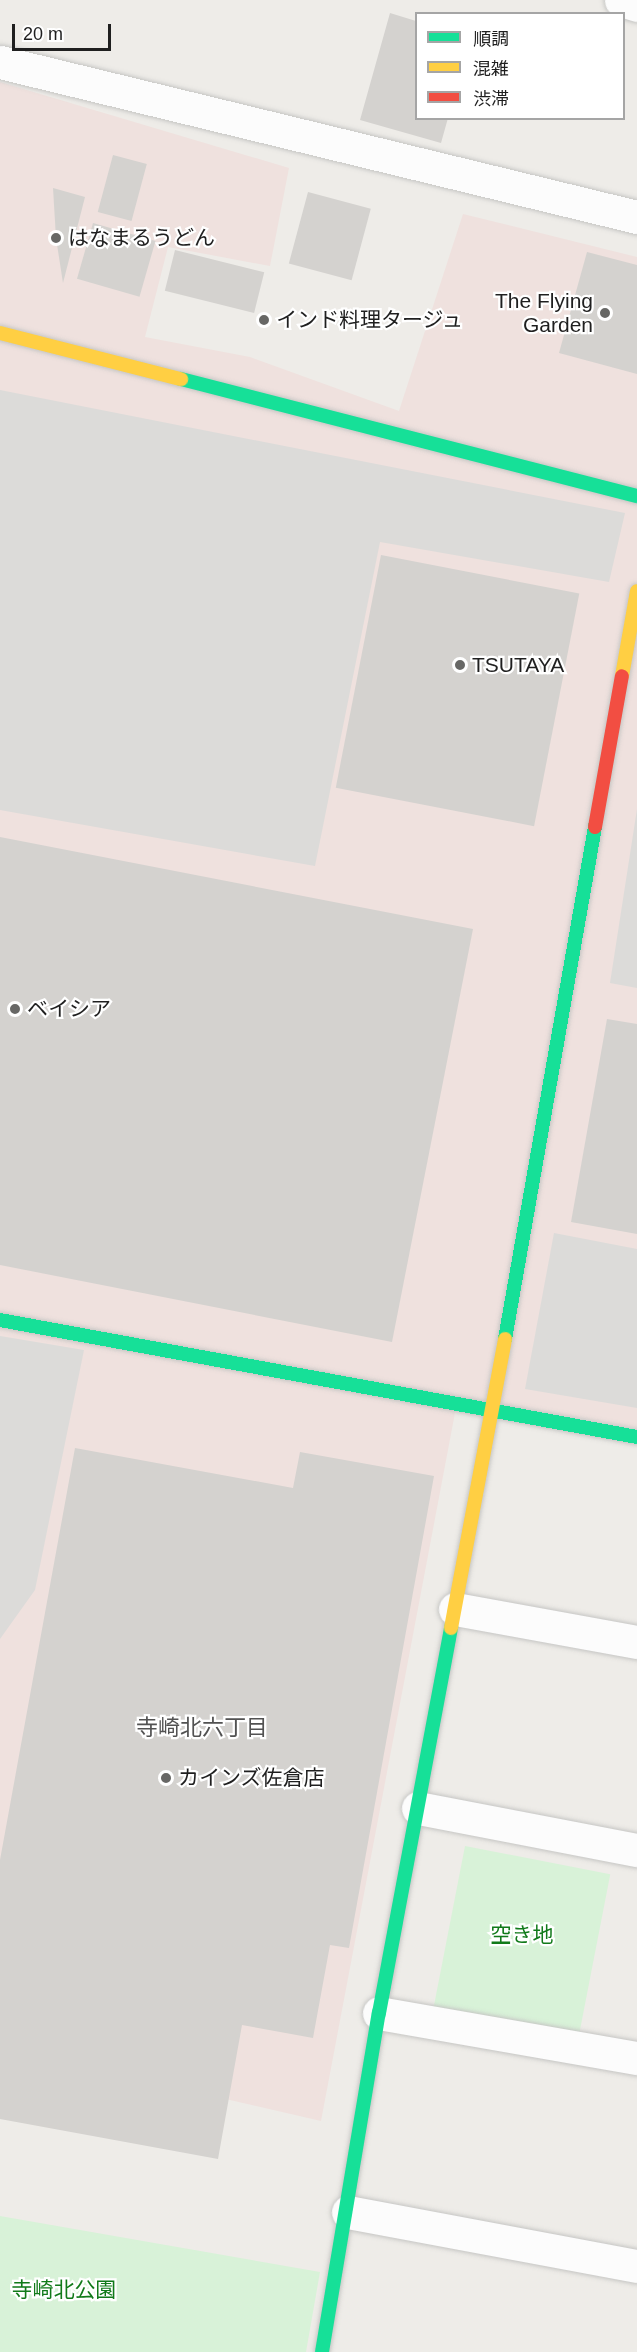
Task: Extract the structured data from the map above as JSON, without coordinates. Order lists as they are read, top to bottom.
{
  "districts": ["寺崎北六丁目"],
  "parks": ["空き地", "寺崎北公園"],
  "places": [
    "はなまるうどん",
    "The Flying Garden",
    "インド料理タージュ",
    "TSUTAYA",
    "ベイシア",
    "カインズ佐倉店"
  ],
  "legend": ["順調", "混雑", "渋滞"],
  "scale_bar": "20 m"
}
